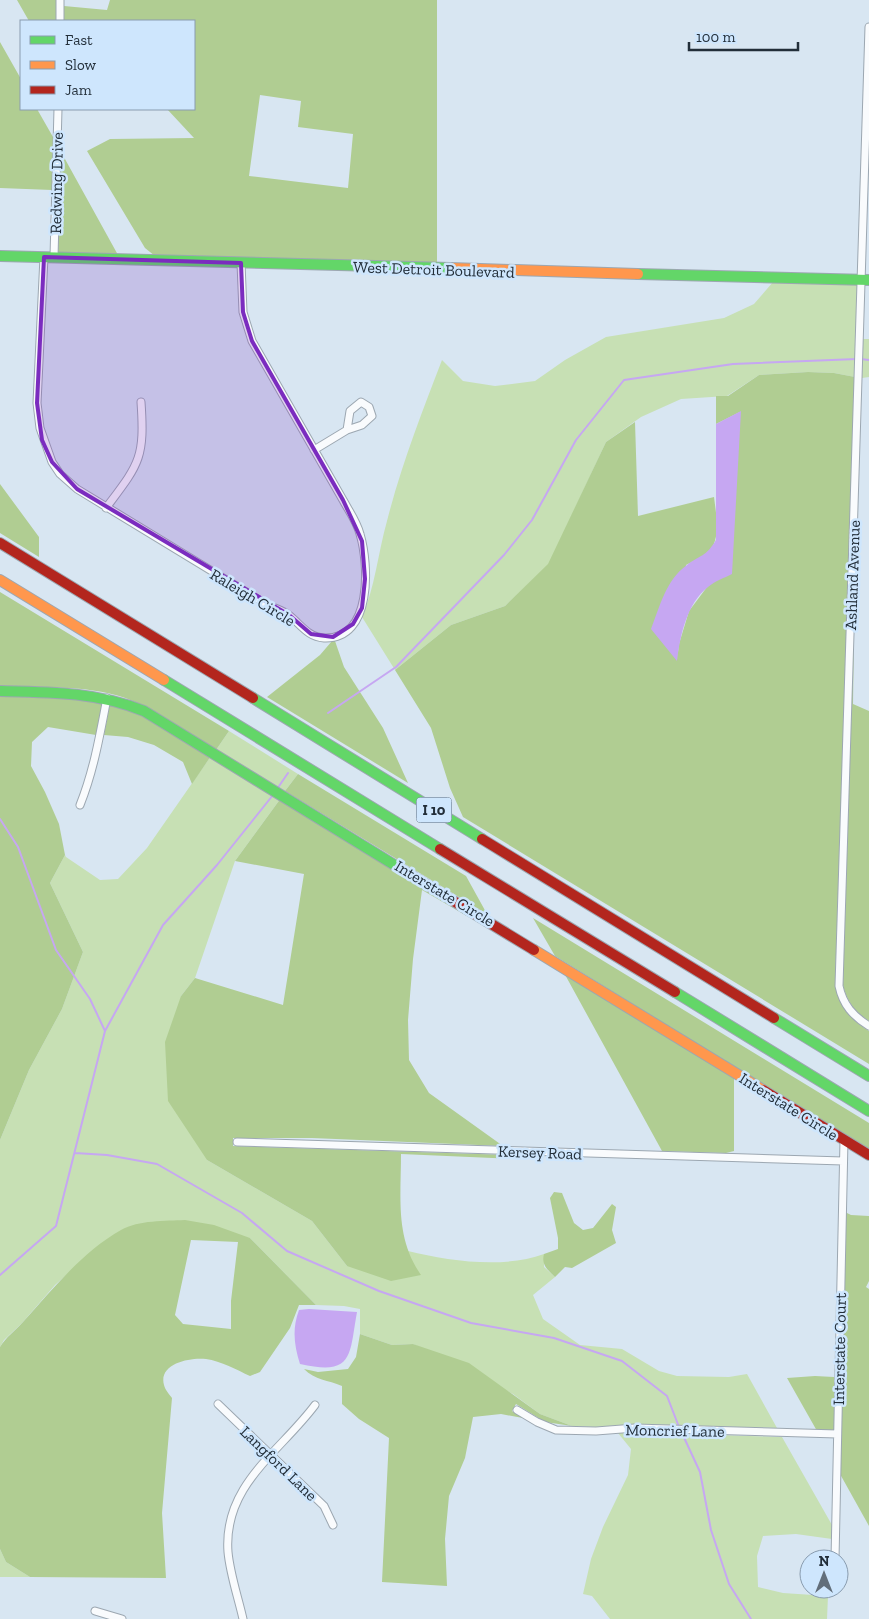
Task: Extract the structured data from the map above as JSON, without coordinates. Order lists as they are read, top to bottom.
{
  "streets": {
    "main road": ["West Detroit Boulevard", "I 10", "Interstate Circle"],
    "street": [
      "Redwing Drive",
      "Ashland Avenue",
      "Raleigh Circle",
      "Kersey Road",
      "Interstate Court",
      "Moncrief Lane",
      "Langford Lane"
    ]
  },
  "crossings": [
    ["Redwing Drive", "West Detroit Boulevard"],
    ["Redwing Drive", "Raleigh Circle"],
    ["West Detroit Boulevard", "Ashland Avenue"],
    ["West Detroit Boulevard", "Raleigh Circle"],
    ["Interstate Circle", "Interstate Court"],
    ["Kersey Road", "Interstate Court"],
    ["Interstate Court", "Moncrief Lane"]
  ],
  "legend": ["Fast", "Slow", "Jam"],
  "scale_bar": "100 m",
  "north": "top"
}
